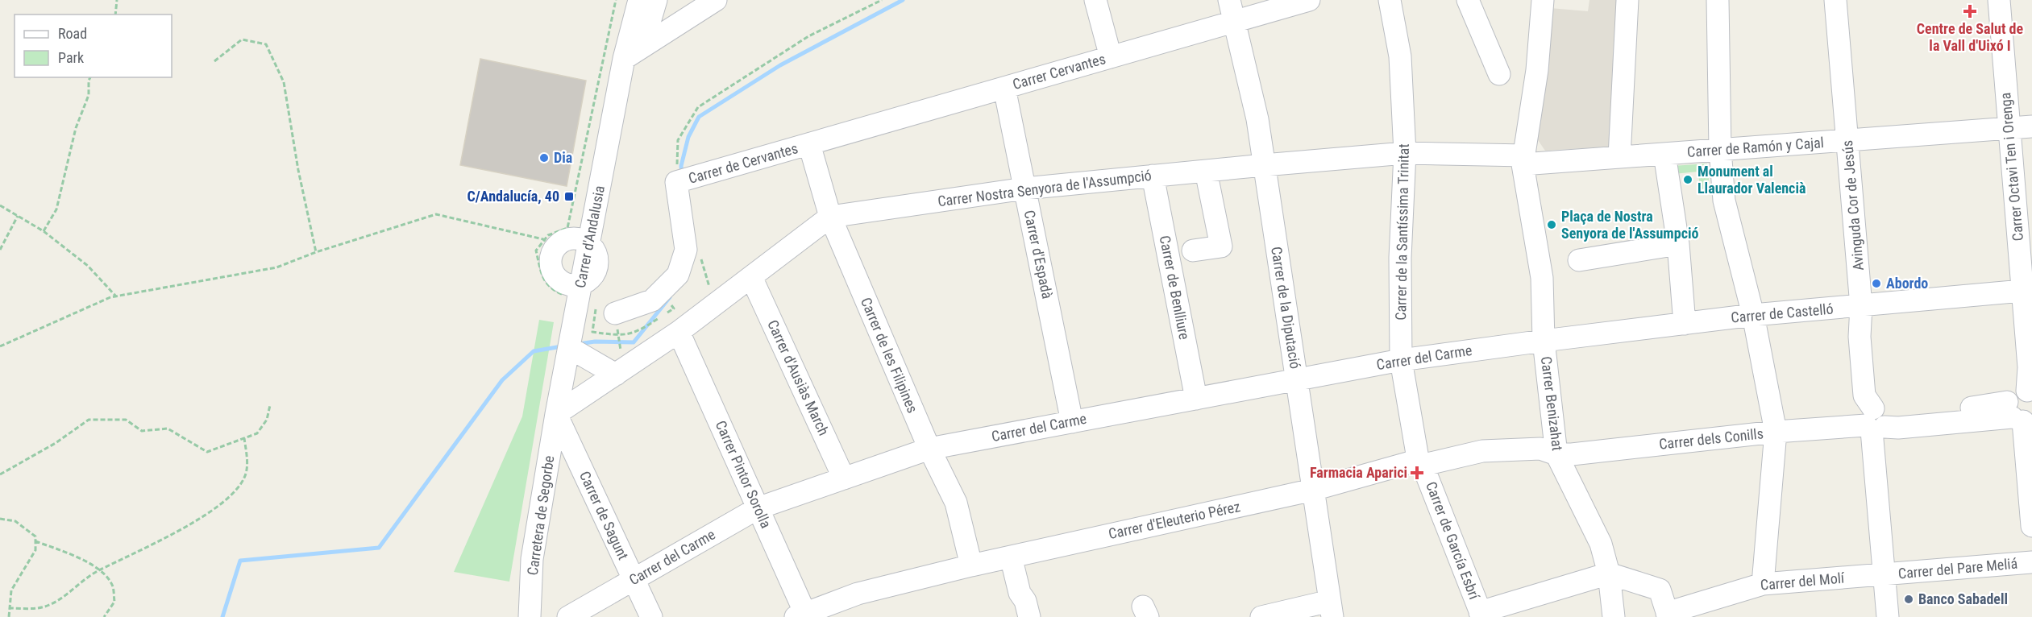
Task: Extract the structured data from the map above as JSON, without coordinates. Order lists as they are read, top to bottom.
{
  "streets": {
    "street": [
      "Carrer Cervantes",
      "Carrer de Ramón y Cajal",
      "Carrer de Cervantes",
      "Carrer Octavi Ten i Orenga",
      "Carrer Nostra Senyora de l'Assumpció",
      "Avinguda Cor de Jesús",
      "Carrer de la Santíssima Trinitat",
      "Carrer d'Andalusia",
      "Carrer d'Espadà",
      "Carrer de Benlliure",
      "Carrer de la Diputació",
      "Carrer de Castelló",
      "Carrer de les Filipines",
      "Carrer del Carme",
      "Carrer d'Ausiàs March",
      "Carrer Benizahat",
      "Carrer dels Conills",
      "Carrer Pintor Sorolla",
      "Carretera de Segorbe",
      "Carrer de Sagunt",
      "Carrer d'Eleuterio Pérez",
      "Carrer de García Esbrí",
      "Carrer del Pare Meliá",
      "Carrer del Molí"
    ]
  },
  "crossings": [
    ["Carrer Cervantes", "Carrer de Cervantes"],
    ["Carrer Cervantes", "Carrer d'Espadà"],
    ["Carrer Cervantes", "Carrer de la Diputació"],
    ["Carrer Cervantes", "Carrer de les Filipines"],
    ["Carrer de Ramón y Cajal", "Carrer Octavi Ten i Orenga"],
    ["Carrer de Ramón y Cajal", "Carrer Nostra Senyora de l'Assumpció"],
    ["Carrer de Ramón y Cajal", "Avinguda Cor de Jesús"],
    ["Carrer de Cervantes", "Carrer de les Filipines"],
    ["Carrer Octavi Ten i Orenga", "Carrer de Castelló"],
    ["Carrer Nostra Senyora de l'Assumpció", "Carrer de la Santíssima Trinitat"],
    ["Carrer Nostra Senyora de l'Assumpció", "Carrer d'Andalusia"],
    ["Carrer Nostra Senyora de l'Assumpció", "Carrer d'Espadà"],
    ["Carrer Nostra Senyora de l'Assumpció", "Carrer de Benlliure"],
    ["Carrer Nostra Senyora de l'Assumpció", "Carrer de la Diputació"],
    ["Carrer Nostra Senyora de l'Assumpció", "Carrer de les Filipines"],
    ["Carrer Nostra Senyora de l'Assumpció", "Carrer d'Ausiàs March"],
    ["Carrer Nostra Senyora de l'Assumpció", "Carrer Pintor Sorolla"],
    ["Carrer Nostra Senyora de l'Assumpció", "Carretera de Segorbe"],
    ["Carrer Nostra Senyora de l'Assumpció", "Carrer de Sagunt"],
    ["Avinguda Cor de Jesús", "Carrer de Castelló"],
    ["Avinguda Cor de Jesús", "Carrer dels Conills"],
    ["Avinguda Cor de Jesús", "Carrer del Pare Meliá"],
    ["Avinguda Cor de Jesús", "Carrer del Molí"],
    ["Carrer de la Santíssima Trinitat", "Carrer del Carme"],
    ["Carrer de la Santíssima Trinitat", "Carrer d'Eleuterio Pérez"],
    ["Carrer de la Santíssima Trinitat", "Carrer de García Esbrí"],
    ["Carrer d'Andalusia", "Carretera de Segorbe"],
    ["Carrer d'Andalusia", "Carrer de Sagunt"],
    ["Carrer d'Espadà", "Carrer del Carme"],
    ["Carrer de Benlliure", "Carrer del Carme"],
    ["Carrer de la Diputació", "Carrer del Carme"],
    ["Carrer de la Diputació", "Carrer d'Eleuterio Pérez"],
    ["Carrer de Castelló", "Carrer del Carme"],
    ["Carrer de Castelló", "Carrer Benizahat"],
    ["Carrer de les Filipines", "Carrer del Carme"],
    ["Carrer de les Filipines", "Carrer d'Eleuterio Pérez"],
    ["Carrer del Carme", "Carrer d'Ausiàs March"],
    ["Carrer del Carme", "Carrer Benizahat"],
    ["Carrer del Carme", "Carrer Pintor Sorolla"],
    ["Carrer del Carme", "Carrer de Sagunt"],
    ["Carrer Benizahat", "Carrer dels Conills"],
    ["Carrer Benizahat", "Carrer d'Eleuterio Pérez"],
    ["Carrer dels Conills", "Carrer d'Eleuterio Pérez"],
    ["Carrer Pintor Sorolla", "Carrer d'Eleuterio Pérez"],
    ["Carretera de Segorbe", "Carrer de Sagunt"],
    ["Carrer d'Eleuterio Pérez", "Carrer de García Esbrí"],
    ["Carrer del Pare Meliá", "Carrer del Molí"]
  ],
  "places": {
    "health": ["Centre de Salut de la Vall d'Uixó I", "Farmacia Aparici"],
    "other": [
      "Dia",
      "Monument al Llaurador Valencià",
      "Plaça de Nostra Senyora de l'Assumpció",
      "Abordo",
      "Banco Sabadell"
    ],
    "transit": ["C/Andalucía, 40"]
  },
  "legend": ["Road", "Park"]
}
